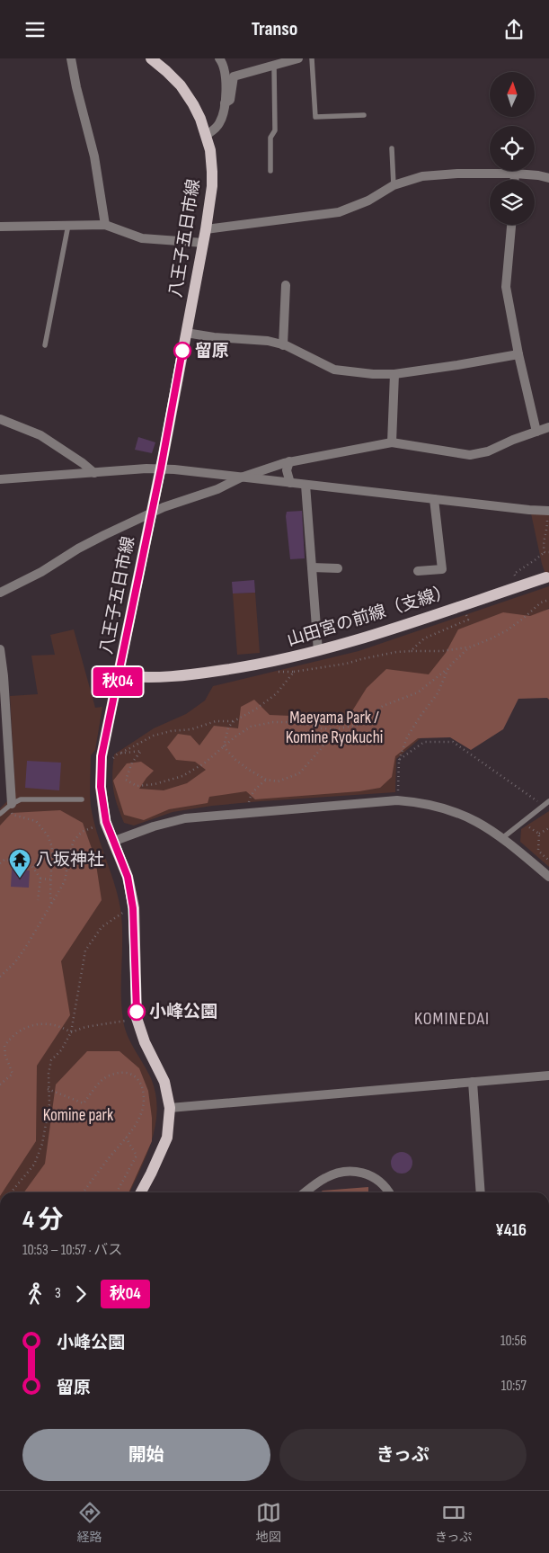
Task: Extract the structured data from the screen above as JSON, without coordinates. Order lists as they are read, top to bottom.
{
  "streets": {
    "main road": ["八王子五日市線", "山田宮の前線（支線）"]
  },
  "crossings": [
    ["八王子五日市線", "山田宮の前線（支線）"]
  ],
  "districts": ["KOMINEDAI"],
  "parks": ["Maeyama Park / Komine Ryokuchi", "Komine park"],
  "places": {
    "other": ["留原", "小峰公園"],
    "temple": ["八坂神社"]
  },
  "lines": ["bus line 秋04"],
  "north": "top",
  "page": {
    "header": "Transo",
    "on_map": "秋04",
    "heading": ["4 分", "10:53 – 10:57 · バス", "¥416"],
    "legs": ["3", "秋04"],
    "list": [
      {
        "name": "小峰公園",
        "value": "10:56"
      },
      {
        "name": "留原",
        "value": "10:57"
      }
    ],
    "buttons": ["開始", "きっぷ"],
    "tabs": ["経路", "地図", "きっぷ"]
  }
}
